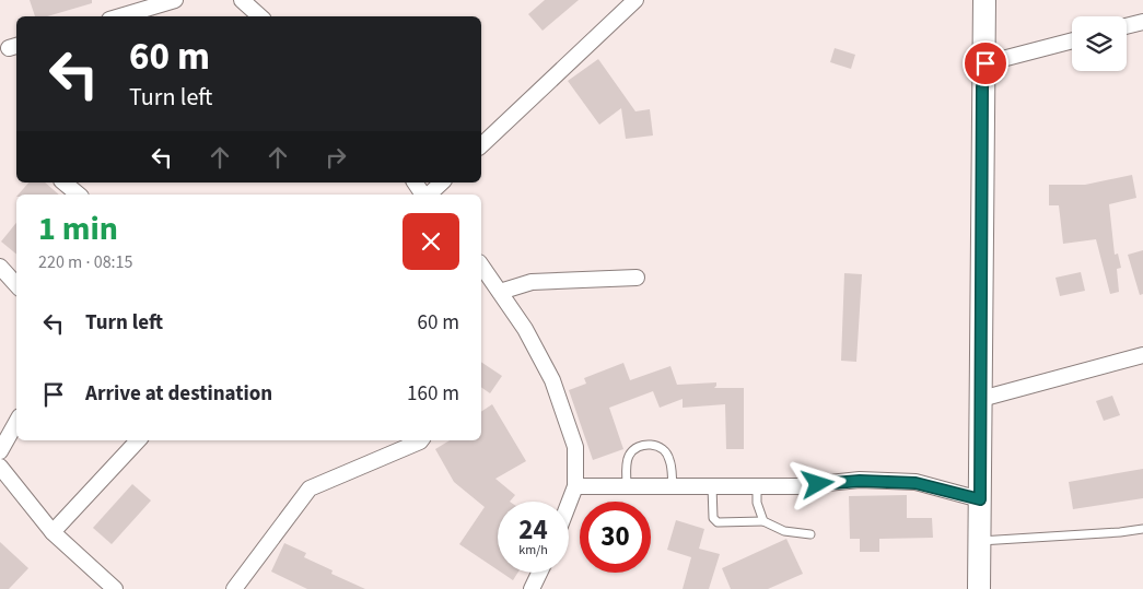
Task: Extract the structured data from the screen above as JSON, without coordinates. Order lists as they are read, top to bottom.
{
  "page": {
    "turn": ["60 m", "Turn left"],
    "heading": ["1 min", "220 m · 08:15"],
    "list": [
      {
        "name": "Turn left",
        "value": "60 m"
      },
      {
        "name": "Arrive at destination",
        "value": "160 m"
      }
    ],
    "speed": "24 km/h",
    "limit": "30"
  }
}
